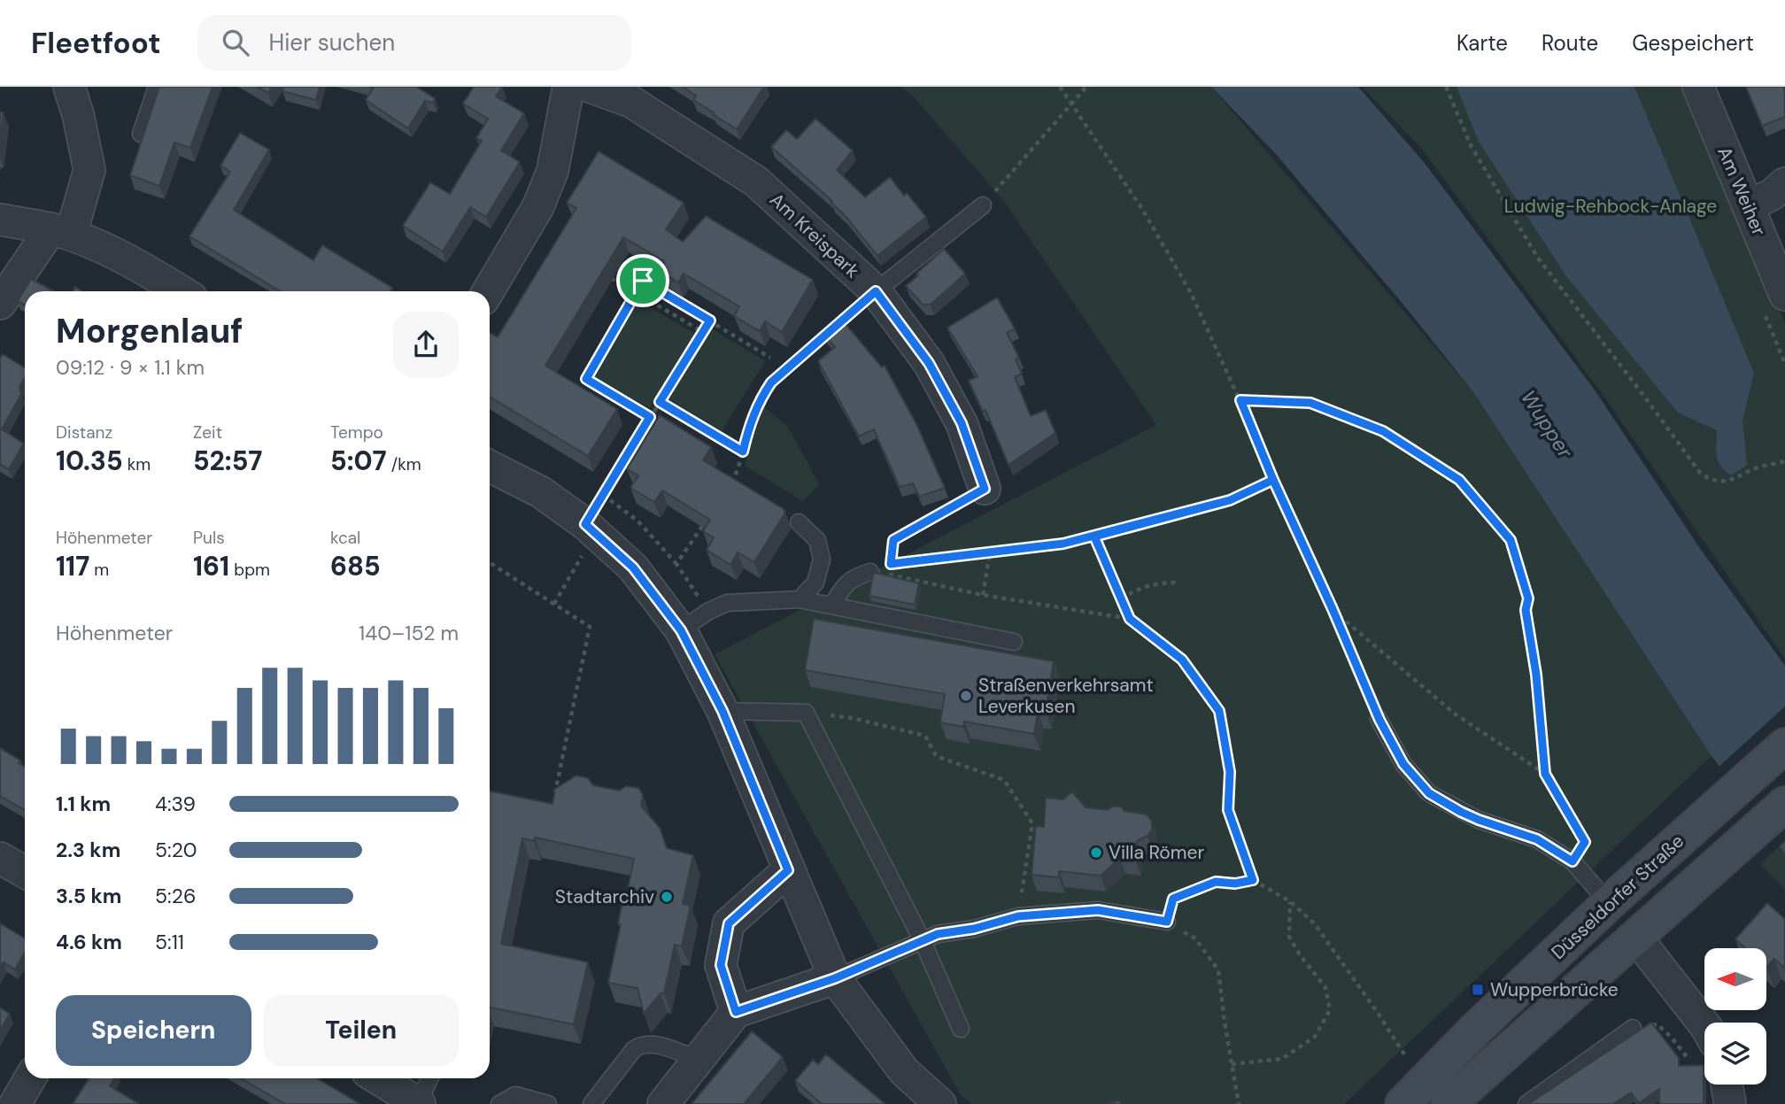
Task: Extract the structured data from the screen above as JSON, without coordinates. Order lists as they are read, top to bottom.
{
  "streets": {
    "main road": ["Düsseldorfer Straße"],
    "street": ["Am Weiher", "Am Kreispark"]
  },
  "water": ["Wupper"],
  "parks": ["Ludwig-Rehbock-Anlage"],
  "places": {
    "other": ["Straßenverkehrsamt Leverkusen", "Villa Römer", "Stadtarchiv"],
    "transit": ["Wupperbrücke"]
  },
  "north": "left",
  "page": {
    "header": "Fleetfoot",
    "search": "Hier suchen",
    "nav": ["Karte", "Route", "Gespeichert"],
    "heading": ["Morgenlauf", "09:12 · 9 × 1.1 km"],
    "stats": [
      ["Distanz", "10.35 km"],
      ["Zeit", "52:57"],
      ["Tempo", "5:07 /km"],
      ["Höhenmeter", "117 m"],
      ["Puls", "161 bpm"],
      ["kcal", "685"]
    ],
    "chart": ["Höhenmeter", "140–152 m"],
    "list": [
      {
        "name": "1.1 km",
        "note": "4:39"
      },
      {
        "name": "2.3 km",
        "note": "5:20"
      },
      {
        "name": "3.5 km",
        "note": "5:26"
      },
      {
        "name": "4.6 km",
        "note": "5:11"
      }
    ],
    "buttons": ["Speichern", "Teilen"]
  }
}
